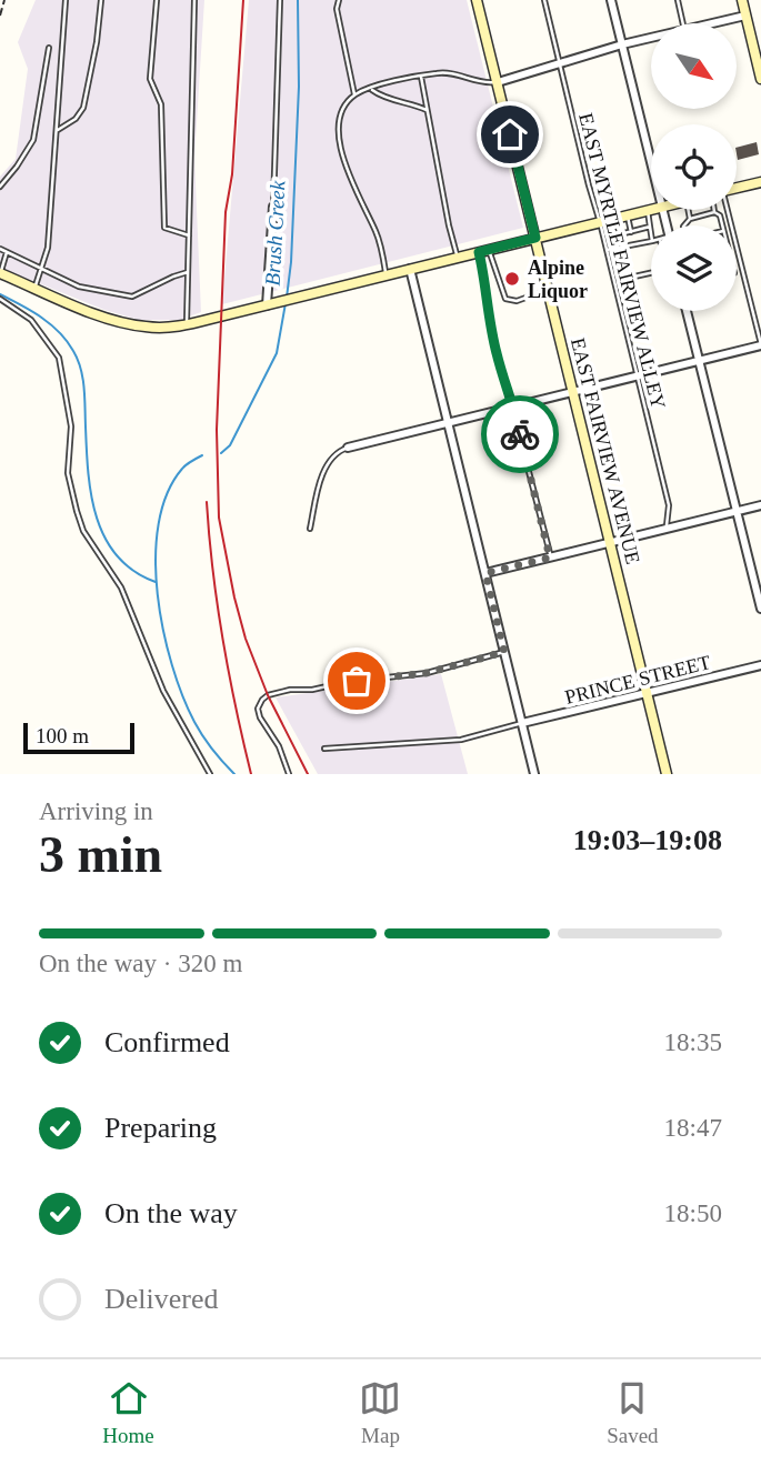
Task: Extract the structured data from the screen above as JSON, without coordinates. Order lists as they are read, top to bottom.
{
  "streets": {
    "street": ["EAST FAIRVIEW AVENUE", "PRINCE STREET"],
    "lane": ["EAST MYRTLE FAIRVIEW ALLEY"]
  },
  "crossings": [
    ["EAST FAIRVIEW AVENUE", "PRINCE STREET"]
  ],
  "water": ["Brush Creek"],
  "places": ["Alpine Liquor"],
  "scale_bar": "100 m",
  "north": "bottom right",
  "page": {
    "scale": "100 m",
    "heading": ["3 min", "Arriving in", "19:03–19:08"],
    "bar": "On the way · 320 m",
    "list": [
      ["Confirmed", "18:35"],
      ["Preparing", "18:47"],
      ["On the way", "18:50"],
      "Delivered"
    ],
    "tabs": ["Home", "Map", "Saved"]
  }
}
